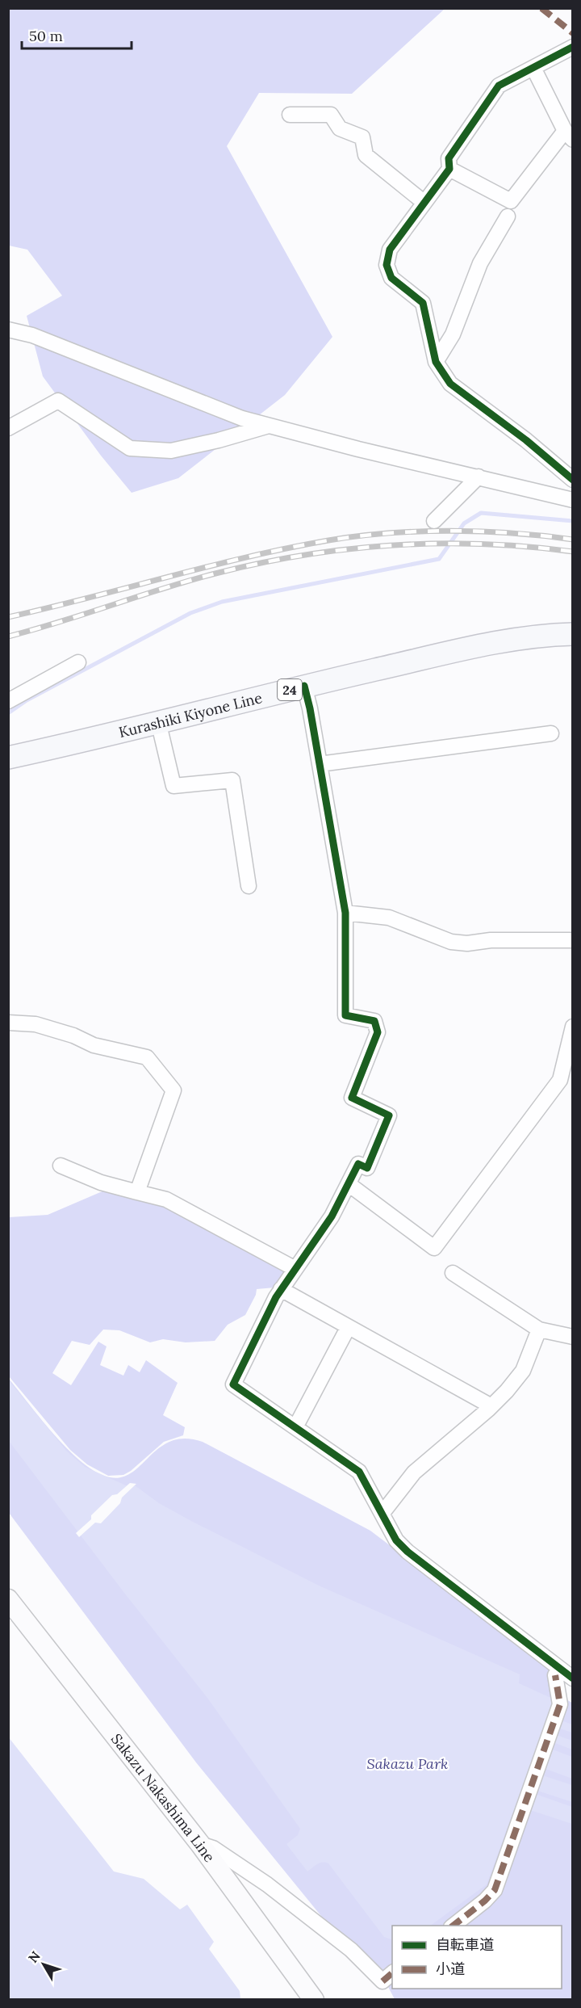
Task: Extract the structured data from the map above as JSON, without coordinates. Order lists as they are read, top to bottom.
{
  "streets": {
    "main road": ["24", "Kurashiki Kiyone Line", "Sakazu Nakashima Line"]
  },
  "parks": ["Sakazu Park"],
  "legend": ["自転車道", "小道"],
  "scale_bar": "50 m",
  "north": "top left"
}
